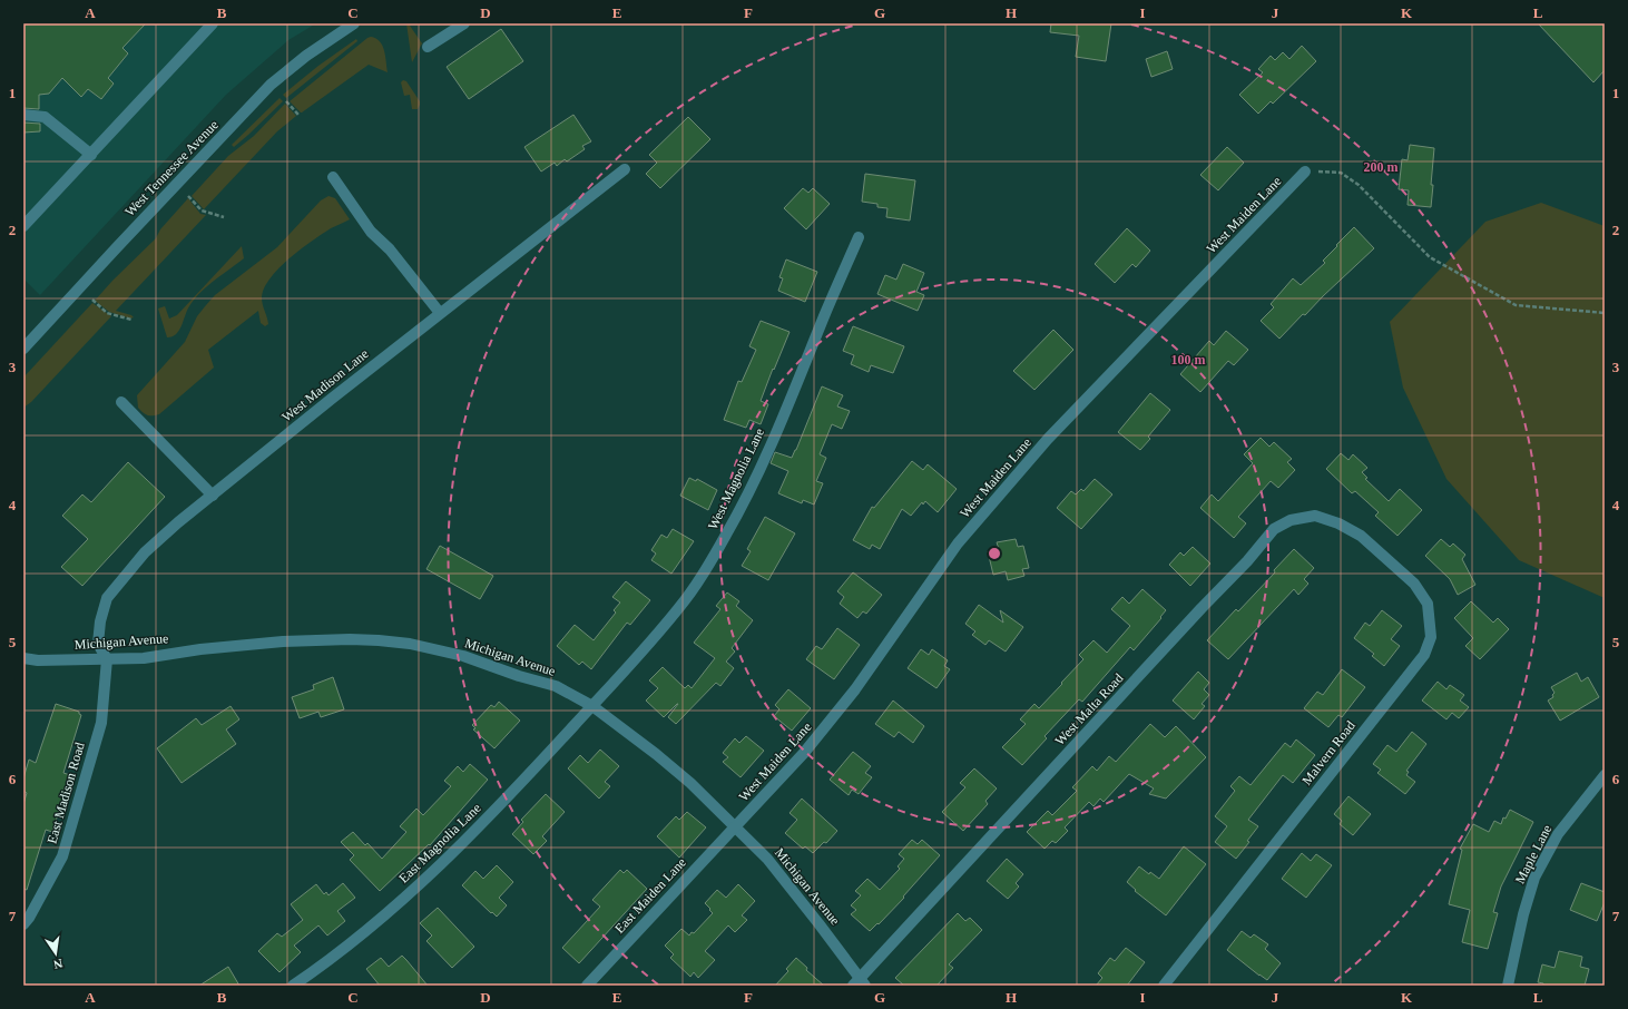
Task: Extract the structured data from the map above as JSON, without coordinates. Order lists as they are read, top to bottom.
{
  "streets": {
    "street": [
      "West Tennessee Avenue",
      "West Maiden Lane",
      "West Madison Lane",
      "West Magnolia Lane",
      "Michigan Avenue",
      "West Malta Road",
      "Malvern Road",
      "East Madison Road",
      "East Magnolia Lane",
      "Maple Lane",
      "East Maiden Lane"
    ]
  },
  "crossings": [
    ["West Maiden Lane", "Michigan Avenue"],
    ["West Maiden Lane", "East Maiden Lane"],
    ["West Madison Lane", "Michigan Avenue"],
    ["West Madison Lane", "East Madison Road"],
    ["West Magnolia Lane", "Michigan Avenue"],
    ["West Magnolia Lane", "East Magnolia Lane"],
    ["Michigan Avenue", "West Malta Road"],
    ["Michigan Avenue", "East Madison Road"],
    ["Michigan Avenue", "East Magnolia Lane"],
    ["Michigan Avenue", "East Maiden Lane"],
    ["West Malta Road", "Malvern Road"]
  ],
  "north": "bottom",
  "grid": {
    "columns": [
      "A",
      "B",
      "C",
      "D",
      "E",
      "F",
      "G",
      "H",
      "I",
      "J",
      "K",
      "L"
    ],
    "rows": [
      "1",
      "2",
      "3",
      "4",
      "5",
      "6",
      "7"
    ]
  },
  "rings": ["200 m", "100 m"]
}
